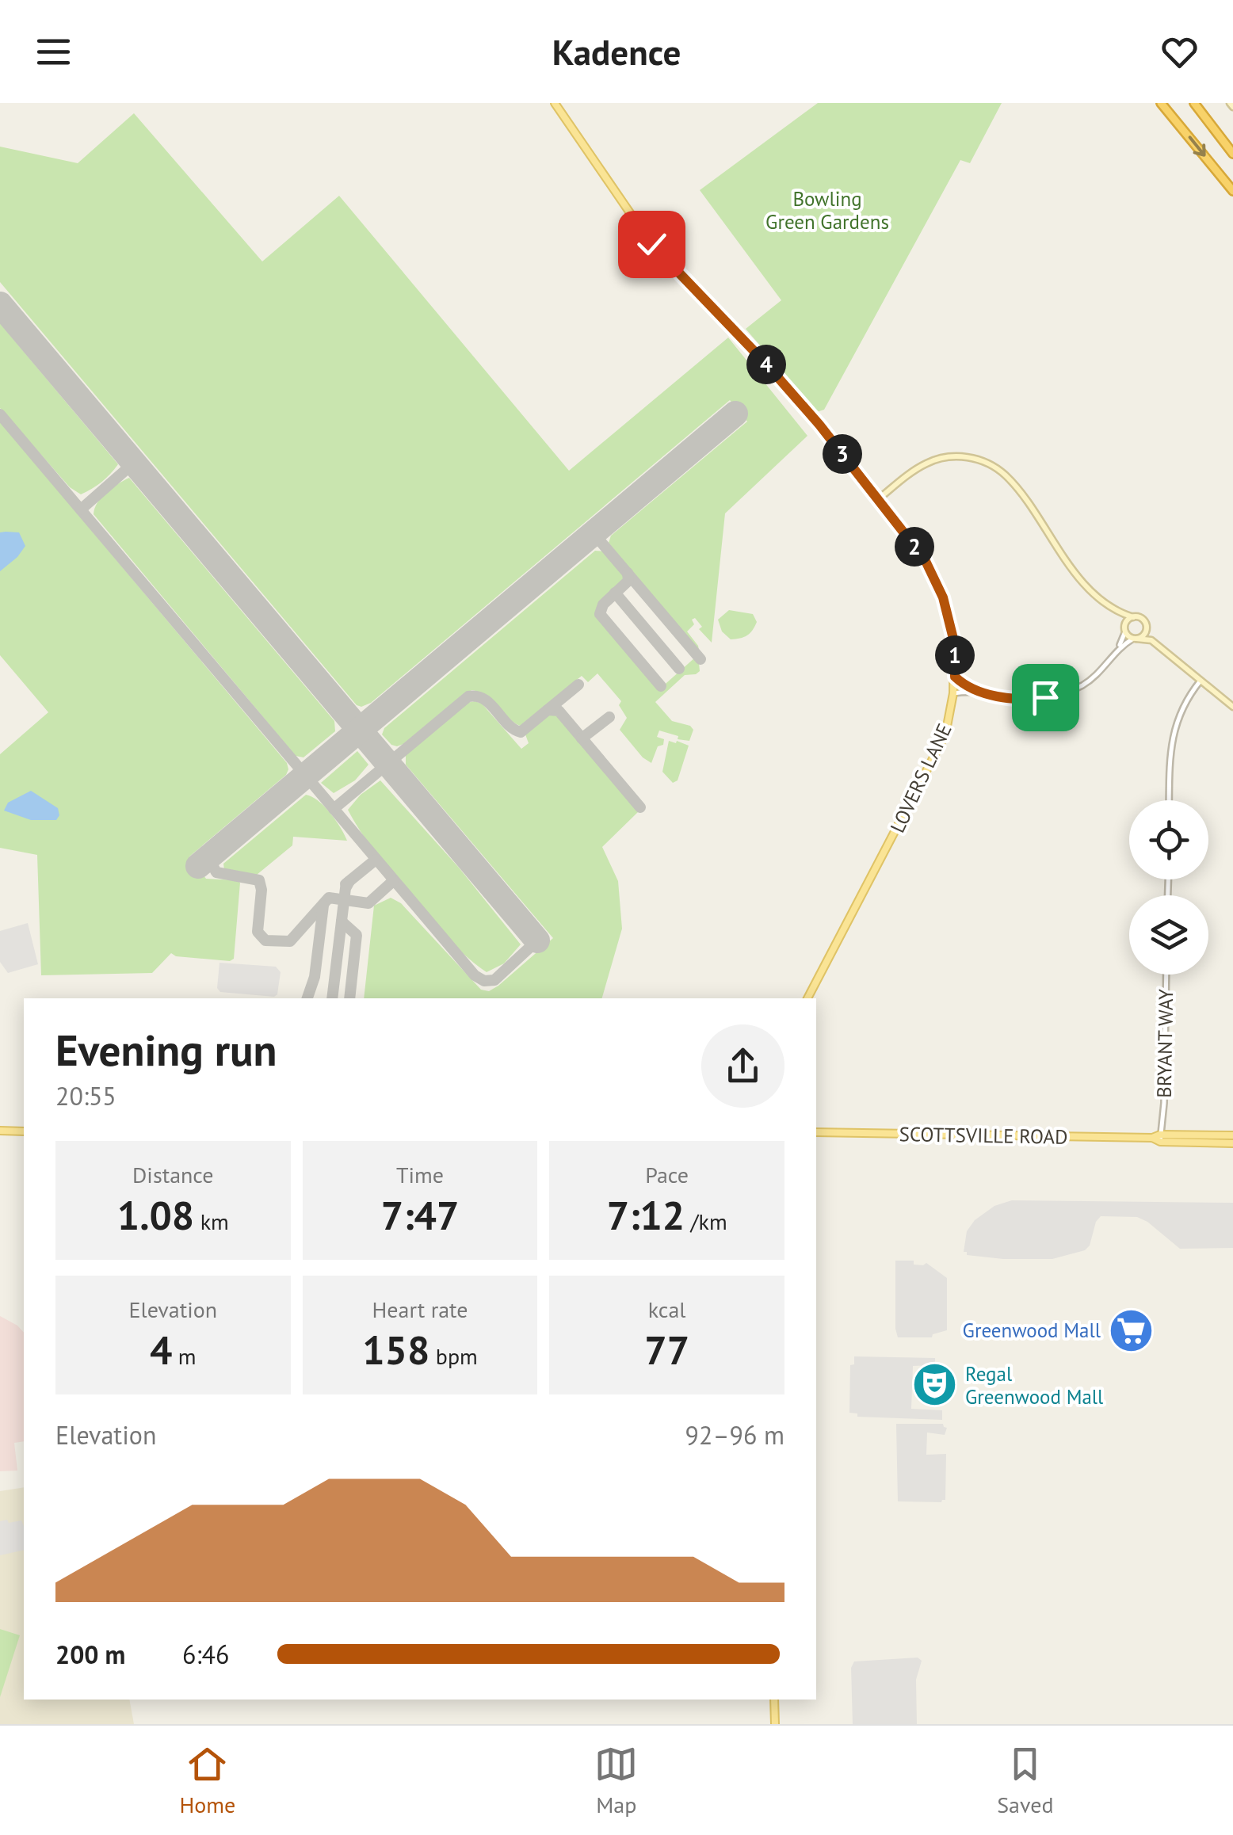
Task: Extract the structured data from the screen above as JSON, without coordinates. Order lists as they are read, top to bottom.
{
  "streets": {
    "main road": ["LOVERS LANE", "SCOTTSVILLE ROAD"],
    "street": ["BRYANT WAY"]
  },
  "crossings": [
    ["BRYANT WAY", "SCOTTSVILLE ROAD"]
  ],
  "parks": ["Bowling Green Gardens"],
  "places": {
    "supermarket": ["Greenwood Mall"],
    "theatre": ["Regal Greenwood Mall"]
  },
  "page": {
    "header": "Kadence",
    "pins": [
      "4",
      "3",
      "2",
      "1"
    ],
    "heading": ["Evening run", "20:55"],
    "stats": [
      ["Distance", "1.08 km"],
      ["Time", "7:47"],
      ["Pace", "7:12 /km"],
      ["Elevation", "4 m"],
      ["Heart rate", "158 bpm"],
      ["kcal", "77"]
    ],
    "chart": ["Elevation", "92–96 m"],
    "list": [
      {
        "name": "200 m",
        "note": "6:46"
      }
    ],
    "tabs": ["Home", "Map", "Saved"]
  }
}
